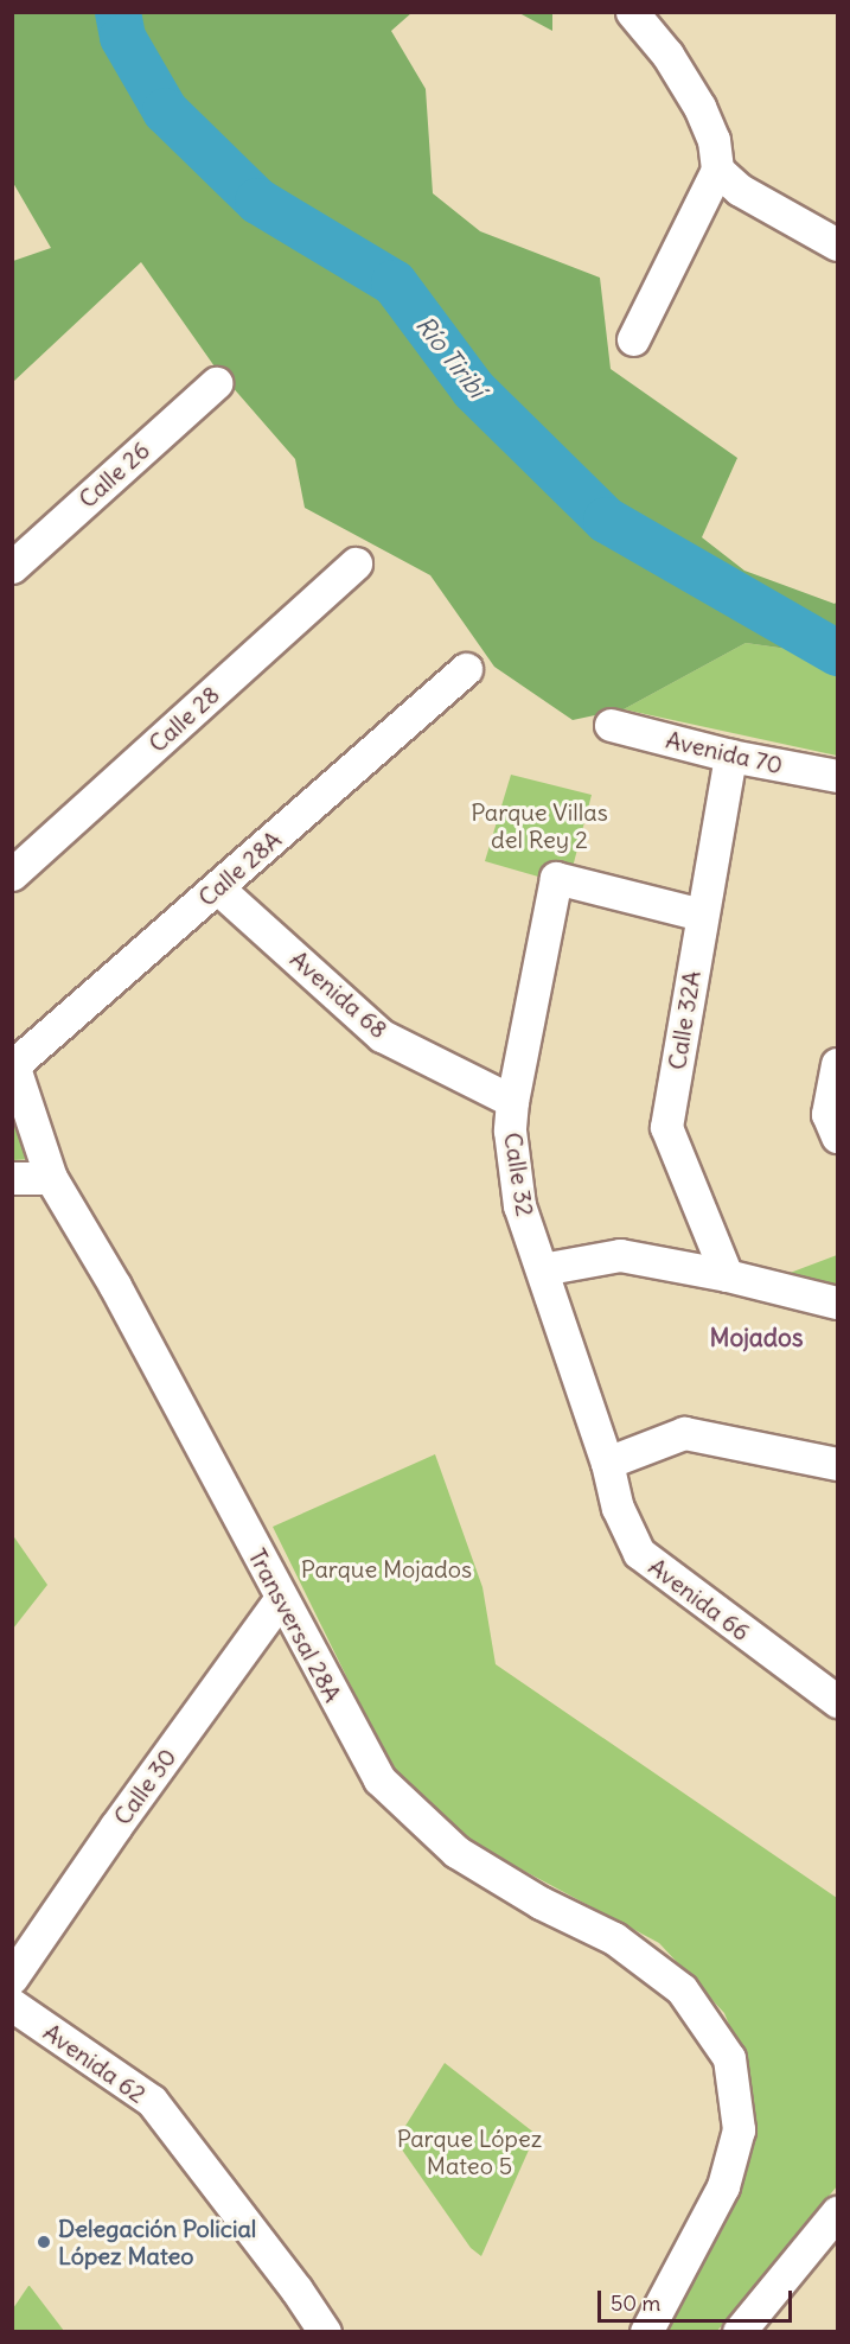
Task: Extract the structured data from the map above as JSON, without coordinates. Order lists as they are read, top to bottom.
{
  "streets": {
    "street": [
      "Calle 26",
      "Calle 28",
      "Avenida 70",
      "Calle 28A",
      "Avenida 68",
      "Calle 32A",
      "Calle 32",
      "Avenida 66",
      "Transversal 28A",
      "Calle 30",
      "Avenida 62"
    ]
  },
  "crossings": [
    ["Avenida 70", "Calle 32A"],
    ["Calle 28A", "Avenida 68"],
    ["Calle 28A", "Transversal 28A"],
    ["Avenida 68", "Calle 32"],
    ["Calle 32A", "Calle 32"],
    ["Calle 32", "Avenida 66"],
    ["Transversal 28A", "Calle 30"]
  ],
  "districts": ["Mojados"],
  "water": ["Río Tiribí"],
  "parks": ["Parque Villas del Rey 2", "Parque Mojados", "Parque López Mateo 5"],
  "places": ["Delegación Policial López Mateo"],
  "scale_bar": "50 m"
}
